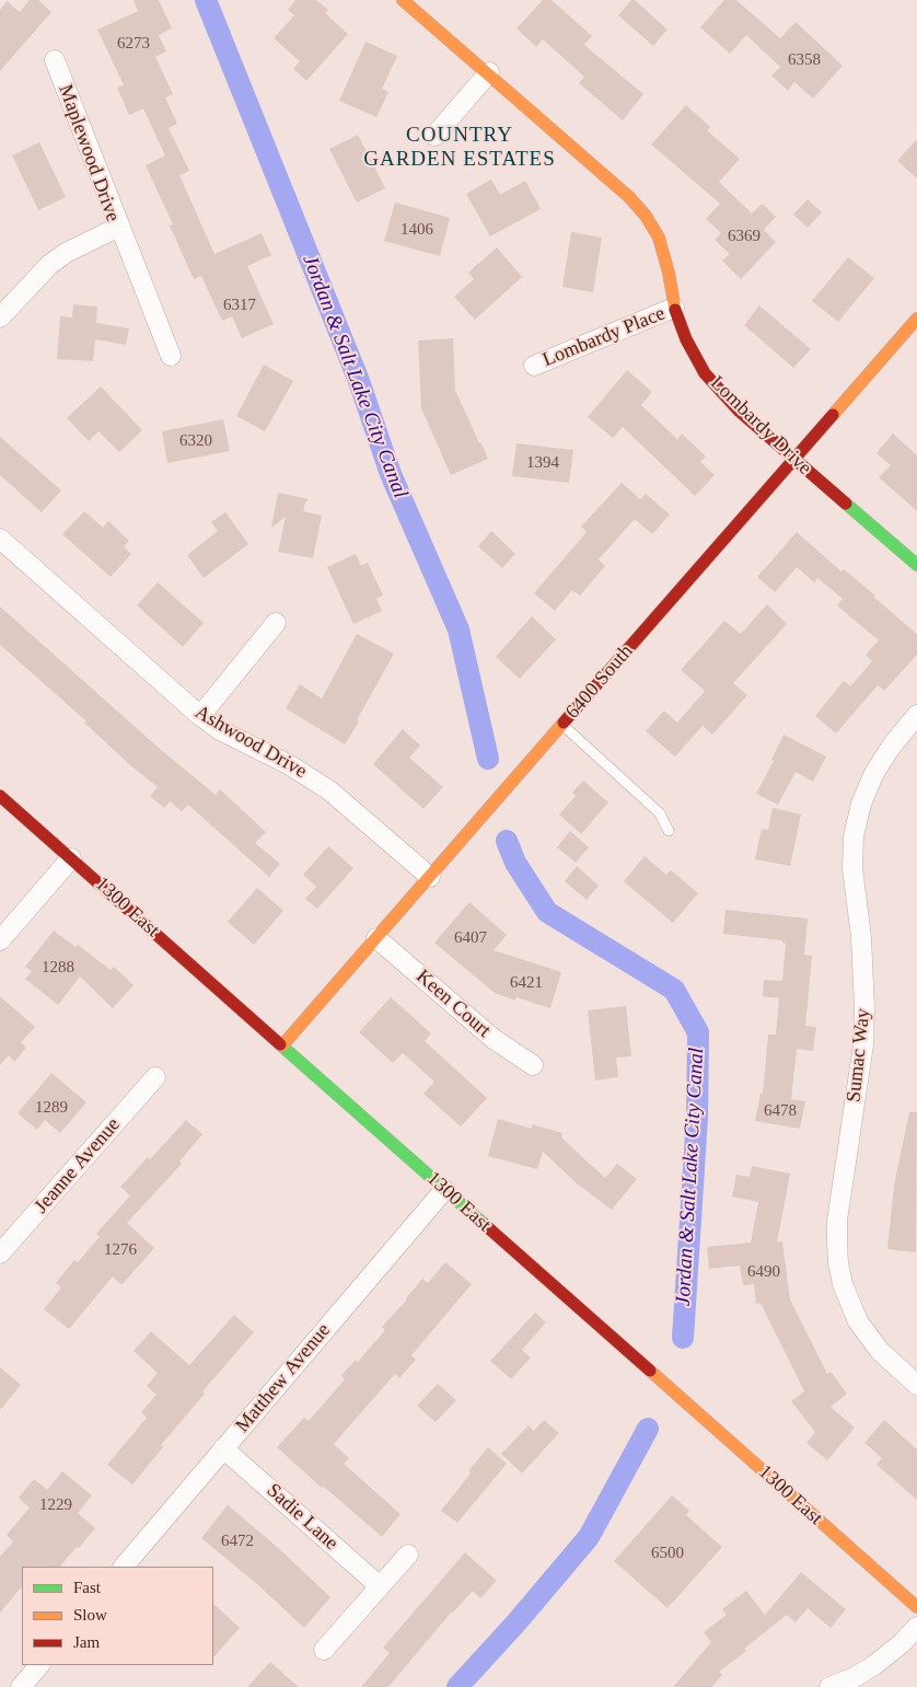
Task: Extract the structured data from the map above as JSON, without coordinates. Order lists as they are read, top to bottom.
{
  "streets": {
    "street": [
      "Maplewood Drive",
      "Lombardy Place",
      "Lombardy Drive",
      "6400 South",
      "Ashwood Drive",
      "1300 East",
      "Keen Court",
      "Sumac Way",
      "Jeanne Avenue",
      "Matthew Avenue",
      "Sadie Lane"
    ]
  },
  "crossings": [
    ["Lombardy Place", "Lombardy Drive"],
    ["Lombardy Drive", "6400 South"],
    ["6400 South", "Ashwood Drive"],
    ["6400 South", "1300 East"],
    ["6400 South", "Keen Court"],
    ["1300 East", "Matthew Avenue"],
    ["Matthew Avenue", "Sadie Lane"]
  ],
  "districts": ["COUNTRY GARDEN ESTATES"],
  "water": ["Jordan & Salt Lake City Canal"],
  "house_numbers": [
    "6273",
    "6358",
    "1406",
    "6369",
    "6317",
    "6320",
    "1394",
    "6407",
    "1288",
    "6421",
    "1289",
    "6478",
    "1276",
    "6490",
    "1229",
    "6472",
    "6500"
  ],
  "legend": ["Fast", "Slow", "Jam"]
}
